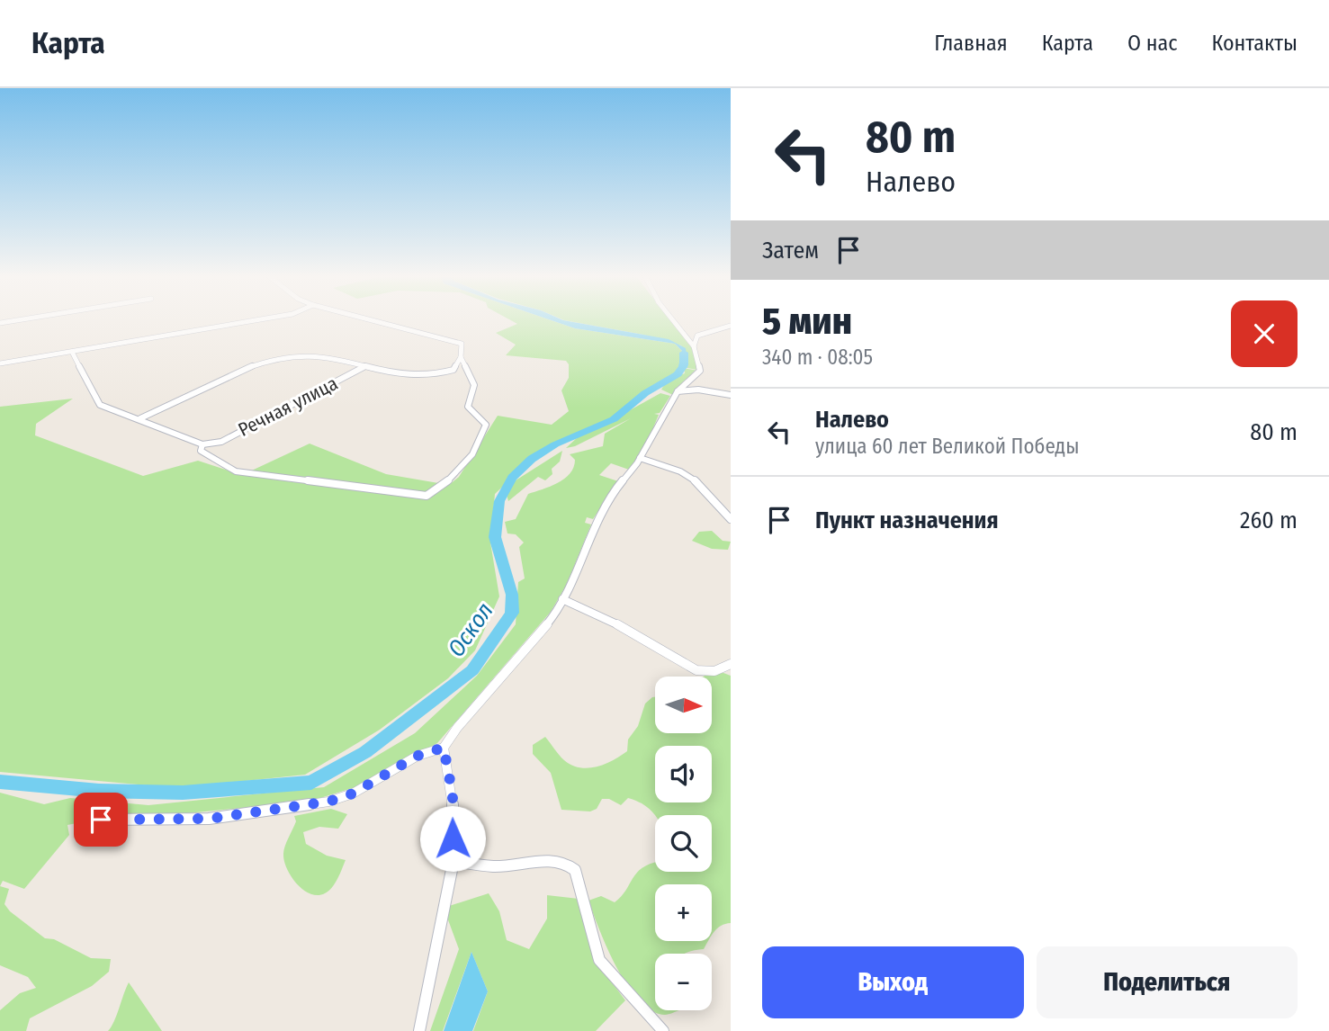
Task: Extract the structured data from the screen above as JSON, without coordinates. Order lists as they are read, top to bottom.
{
  "streets": {
    "street": ["Речная улица"]
  },
  "water": ["Оскол"],
  "north": "right",
  "page": {
    "header": "Карта",
    "nav": [
      "Главная",
      "Карта",
      "О нас",
      "Контакты"
    ],
    "turn": ["80 m", "Налево"],
    "then": "Затем",
    "heading": ["5 мин", "340 m · 08:05"],
    "list": [
      {
        "name": "Налево",
        "note": "улица 60 лет Великой Победы",
        "value": "80 m"
      },
      {
        "name": "Пункт назначения",
        "value": "260 m"
      }
    ],
    "map_buttons": ["+", "−"],
    "buttons": ["Выход", "Поделиться"]
  }
}
